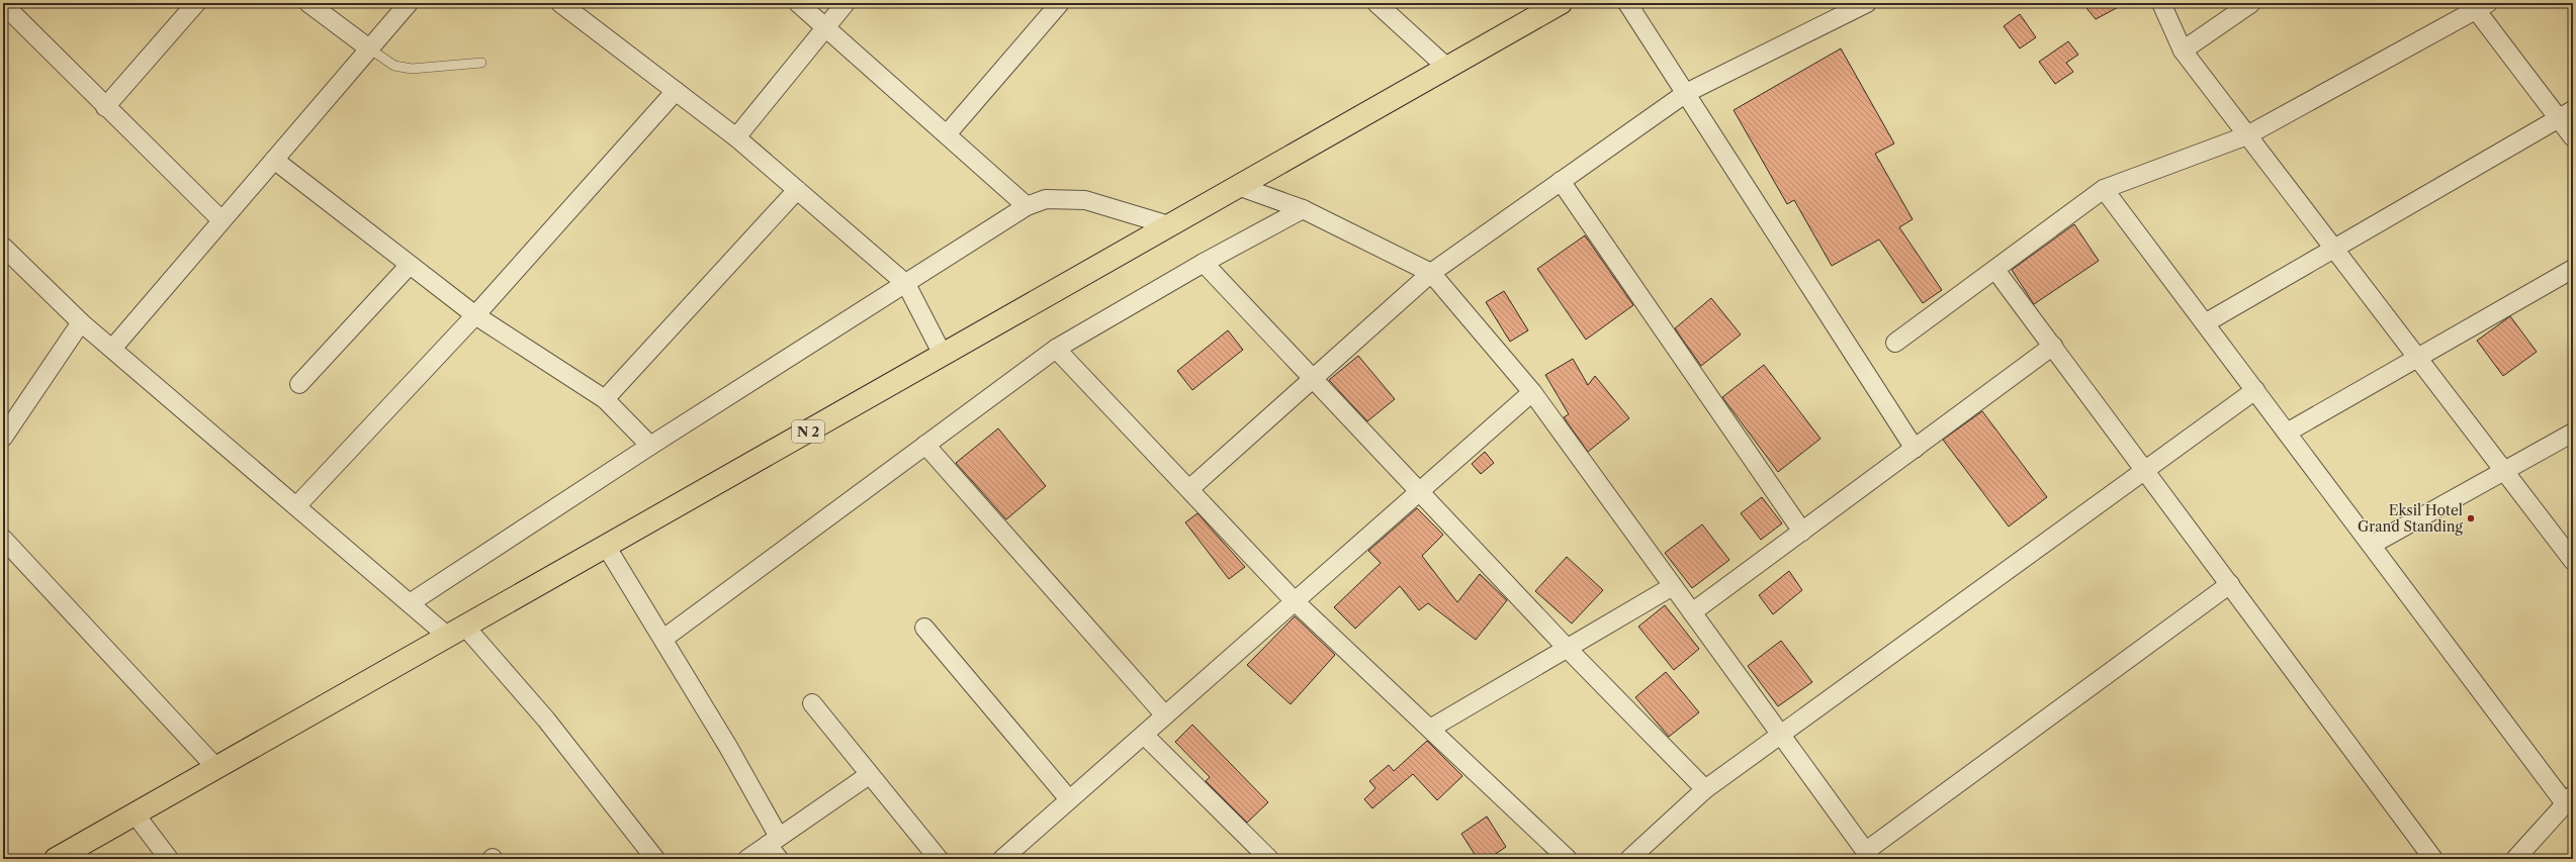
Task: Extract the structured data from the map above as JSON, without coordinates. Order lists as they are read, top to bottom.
{
  "streets": {
    "highway": ["N 2"]
  },
  "places": ["Eksil Hotel Grand Standing"]
}
